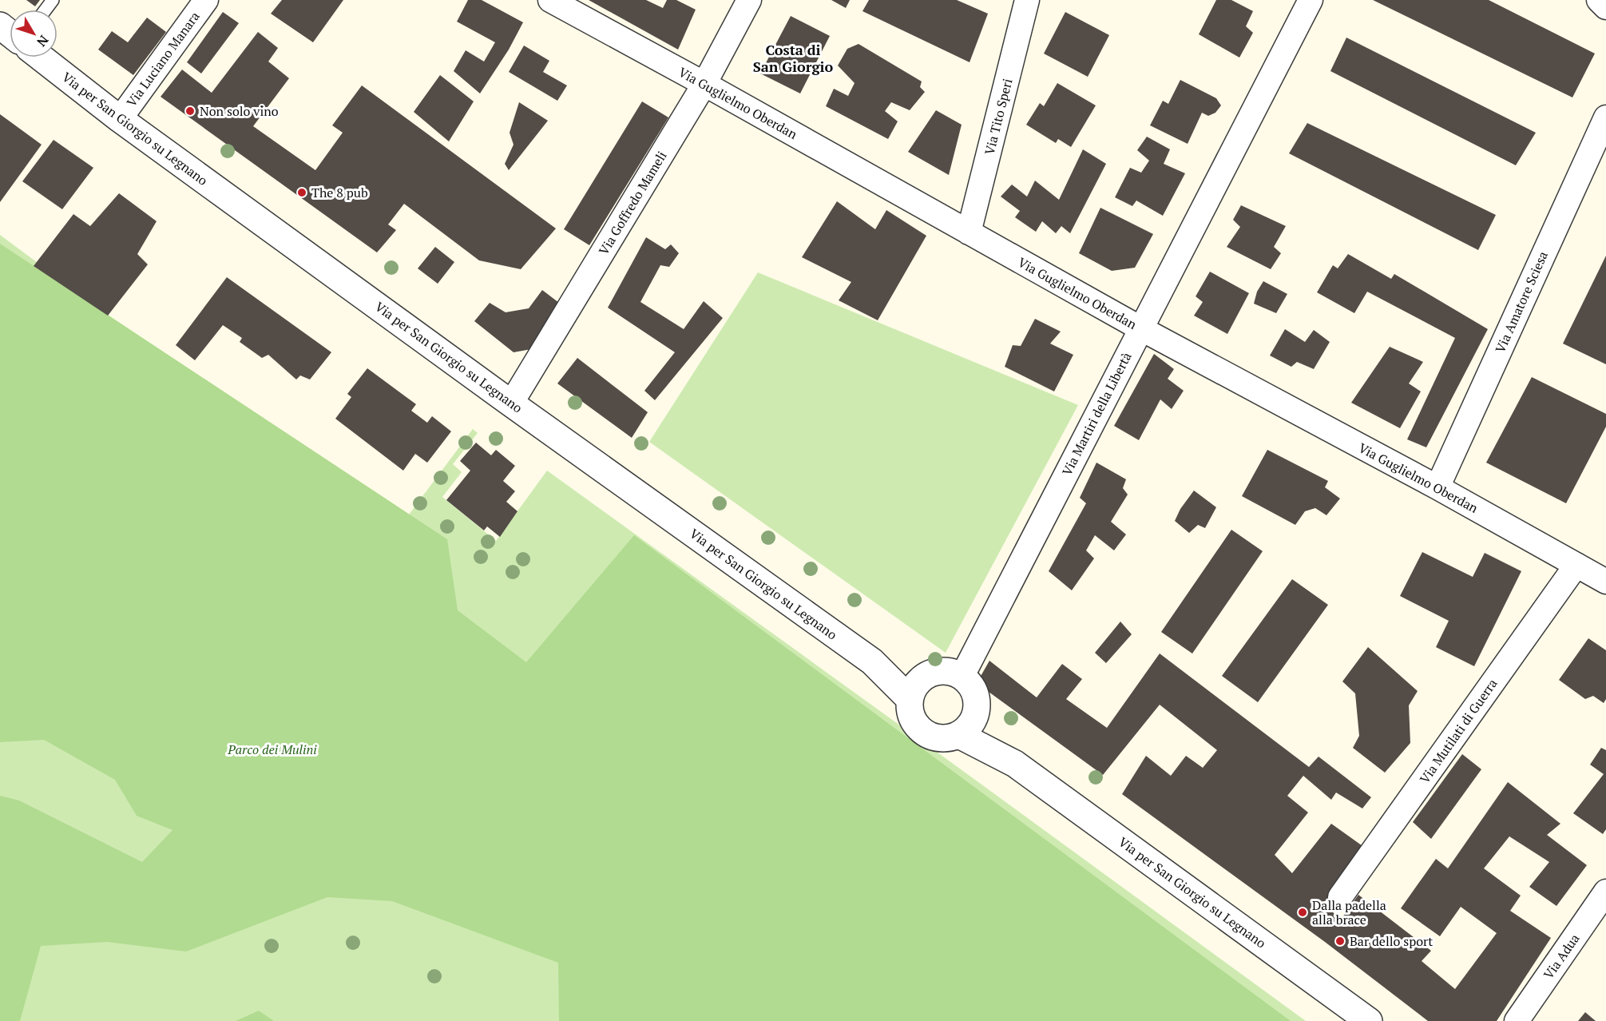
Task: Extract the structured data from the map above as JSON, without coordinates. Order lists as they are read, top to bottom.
{
  "streets": {
    "street": [
      "Via Luciano Manara",
      "Via Guglielmo Oberdan",
      "Via Tito Speri",
      "Via per San Giorgio su Legnano",
      "Via Goffredo Mameli",
      "Via Amatore Sciesa",
      "Via Martiri della Libertà",
      "Via Mutilati di Guerra",
      "Via Adua"
    ]
  },
  "crossings": [
    ["Via Luciano Manara", "Via per San Giorgio su Legnano"],
    ["Via Guglielmo Oberdan", "Via Tito Speri"],
    ["Via Guglielmo Oberdan", "Via Goffredo Mameli"],
    ["Via Guglielmo Oberdan", "Via Amatore Sciesa"],
    ["Via Guglielmo Oberdan", "Via Martiri della Libertà"],
    ["Via Guglielmo Oberdan", "Via Mutilati di Guerra"],
    ["Via per San Giorgio su Legnano", "Via Goffredo Mameli"],
    ["Via per San Giorgio su Legnano", "Via Martiri della Libertà"]
  ],
  "districts": ["Costa di San Giorgio"],
  "parks": ["Parco dei Mulini"],
  "places": [
    "Non solo vino",
    "The 8 pub",
    "Dalla padella alla brace",
    "Bar dello sport"
  ],
  "north": "bottom right"
}
